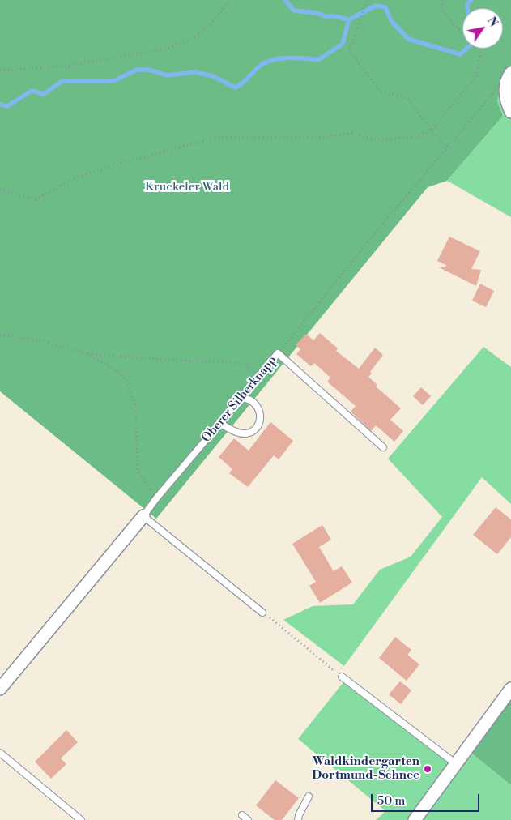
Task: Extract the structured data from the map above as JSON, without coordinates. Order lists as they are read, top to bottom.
{
  "streets": {
    "street": ["Oberer Silberknapp"]
  },
  "parks": ["Kruckeler Wald"],
  "places": ["Waldkindergarten Dortmund-Schnee"],
  "scale_bar": "50 m",
  "north": "top right"
}
